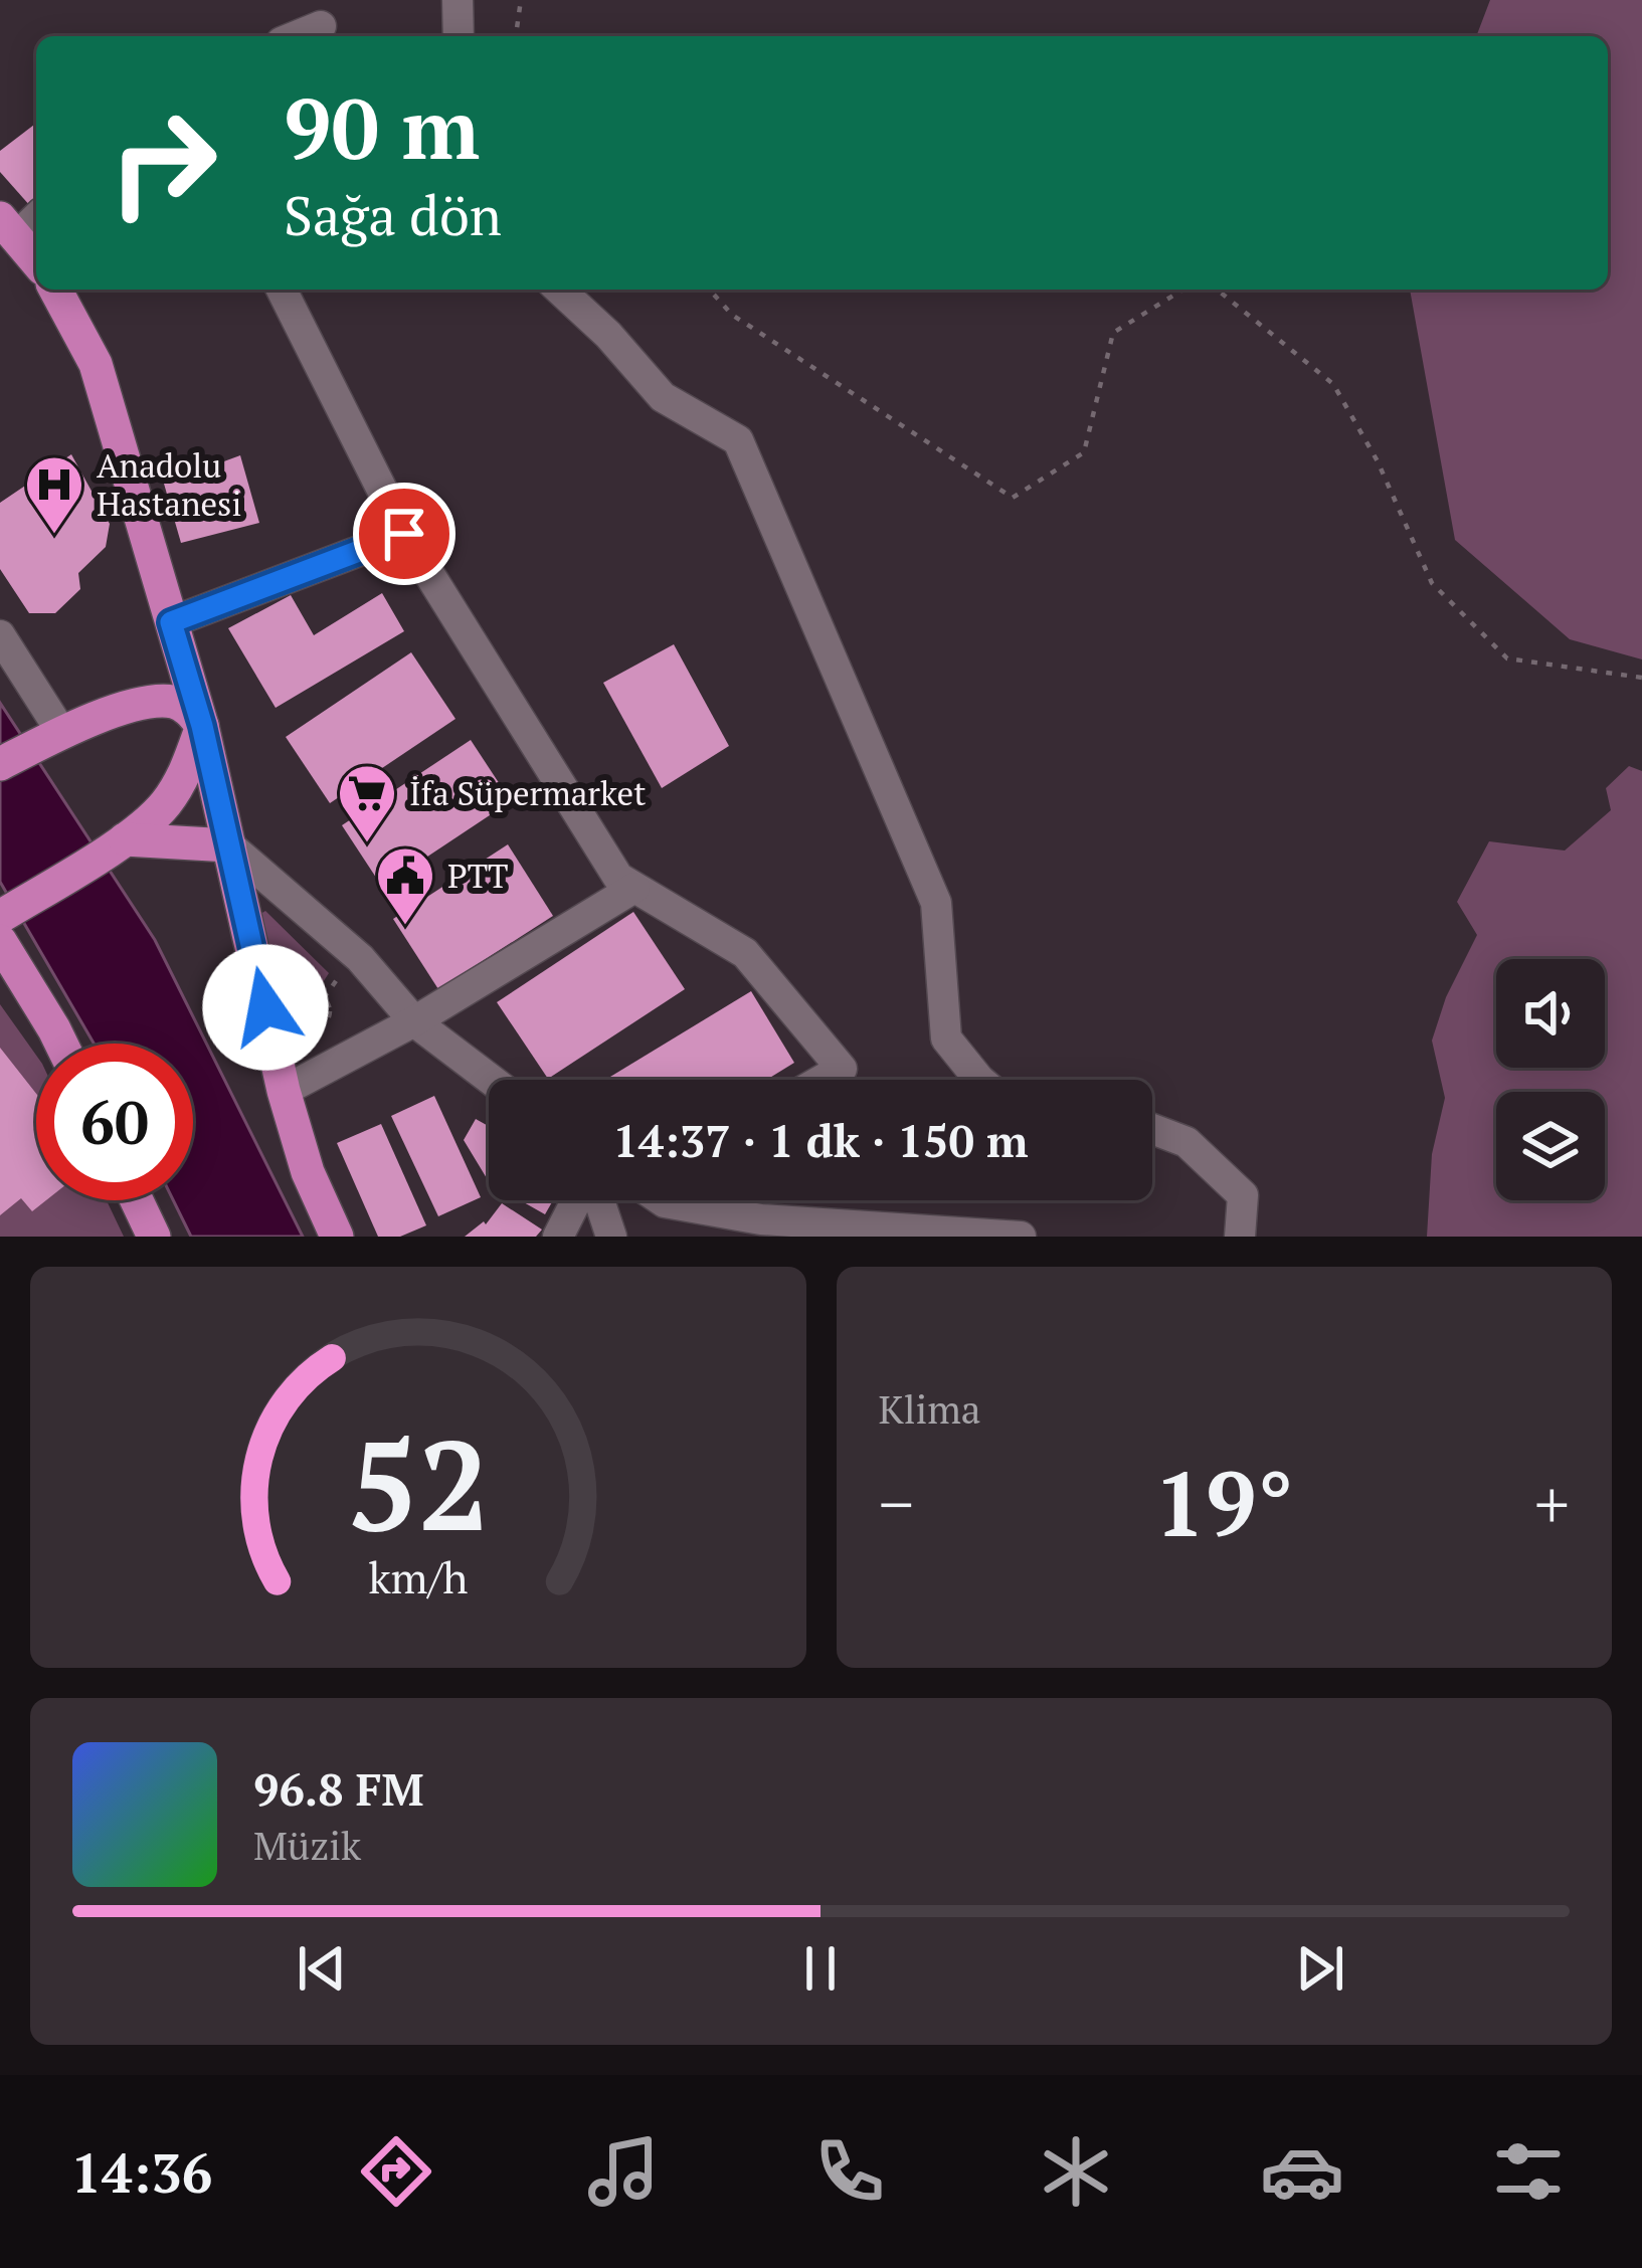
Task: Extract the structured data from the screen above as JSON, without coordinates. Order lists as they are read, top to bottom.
{
  "places": {
    "hospital": ["Anadolu Hastanesi"],
    "supermarket": ["İfa Süpermarket"],
    "public building": ["PTT"]
  },
  "page": {
    "turn": ["90 m", "Sağa dön"],
    "limit": "60",
    "trip": "14:37 · 1 dk · 150 m",
    "tile": "Klima",
    "heat": ["−", "19°", "+"],
    "song": ["96.8 FM", "Müzik"],
    "tabs": "14:36",
    "gauge": ["52", "km/h"]
  }
}
